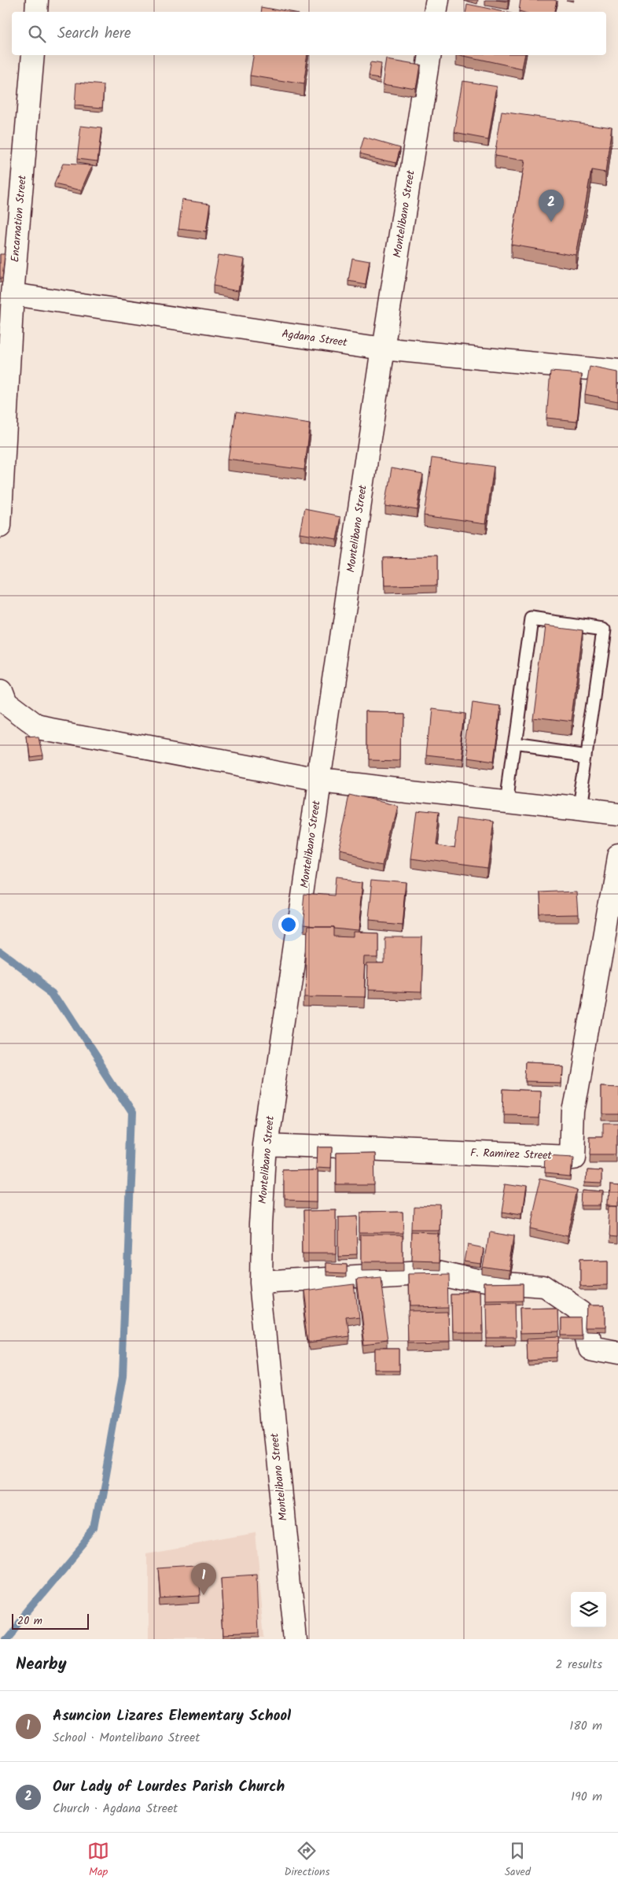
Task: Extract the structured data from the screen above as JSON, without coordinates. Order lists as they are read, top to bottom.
{
  "streets": {
    "street": [
      "Montelibano Street",
      "Encarnation Street",
      "Agdana Street",
      "F. Ramirez Street"
    ]
  },
  "crossings": [
    ["Montelibano Street", "Agdana Street"],
    ["Montelibano Street", "F. Ramirez Street"],
    ["Encarnation Street", "Agdana Street"]
  ],
  "scale_bar": "20 m",
  "page": {
    "search": "Search here",
    "pins": ["2", "1"],
    "scale": "20 m",
    "heading": ["Nearby", "2 results"],
    "list": [
      {
        "mark": "1",
        "name": "Asuncion Lizares Elementary School",
        "note": "School · Montelibano Street",
        "value": "180 m"
      },
      {
        "mark": "2",
        "name": "Our Lady of Lourdes Parish Church",
        "note": "Church · Agdana Street",
        "value": "190 m"
      }
    ],
    "nav": ["Map", "Directions", "Saved"]
  }
}
